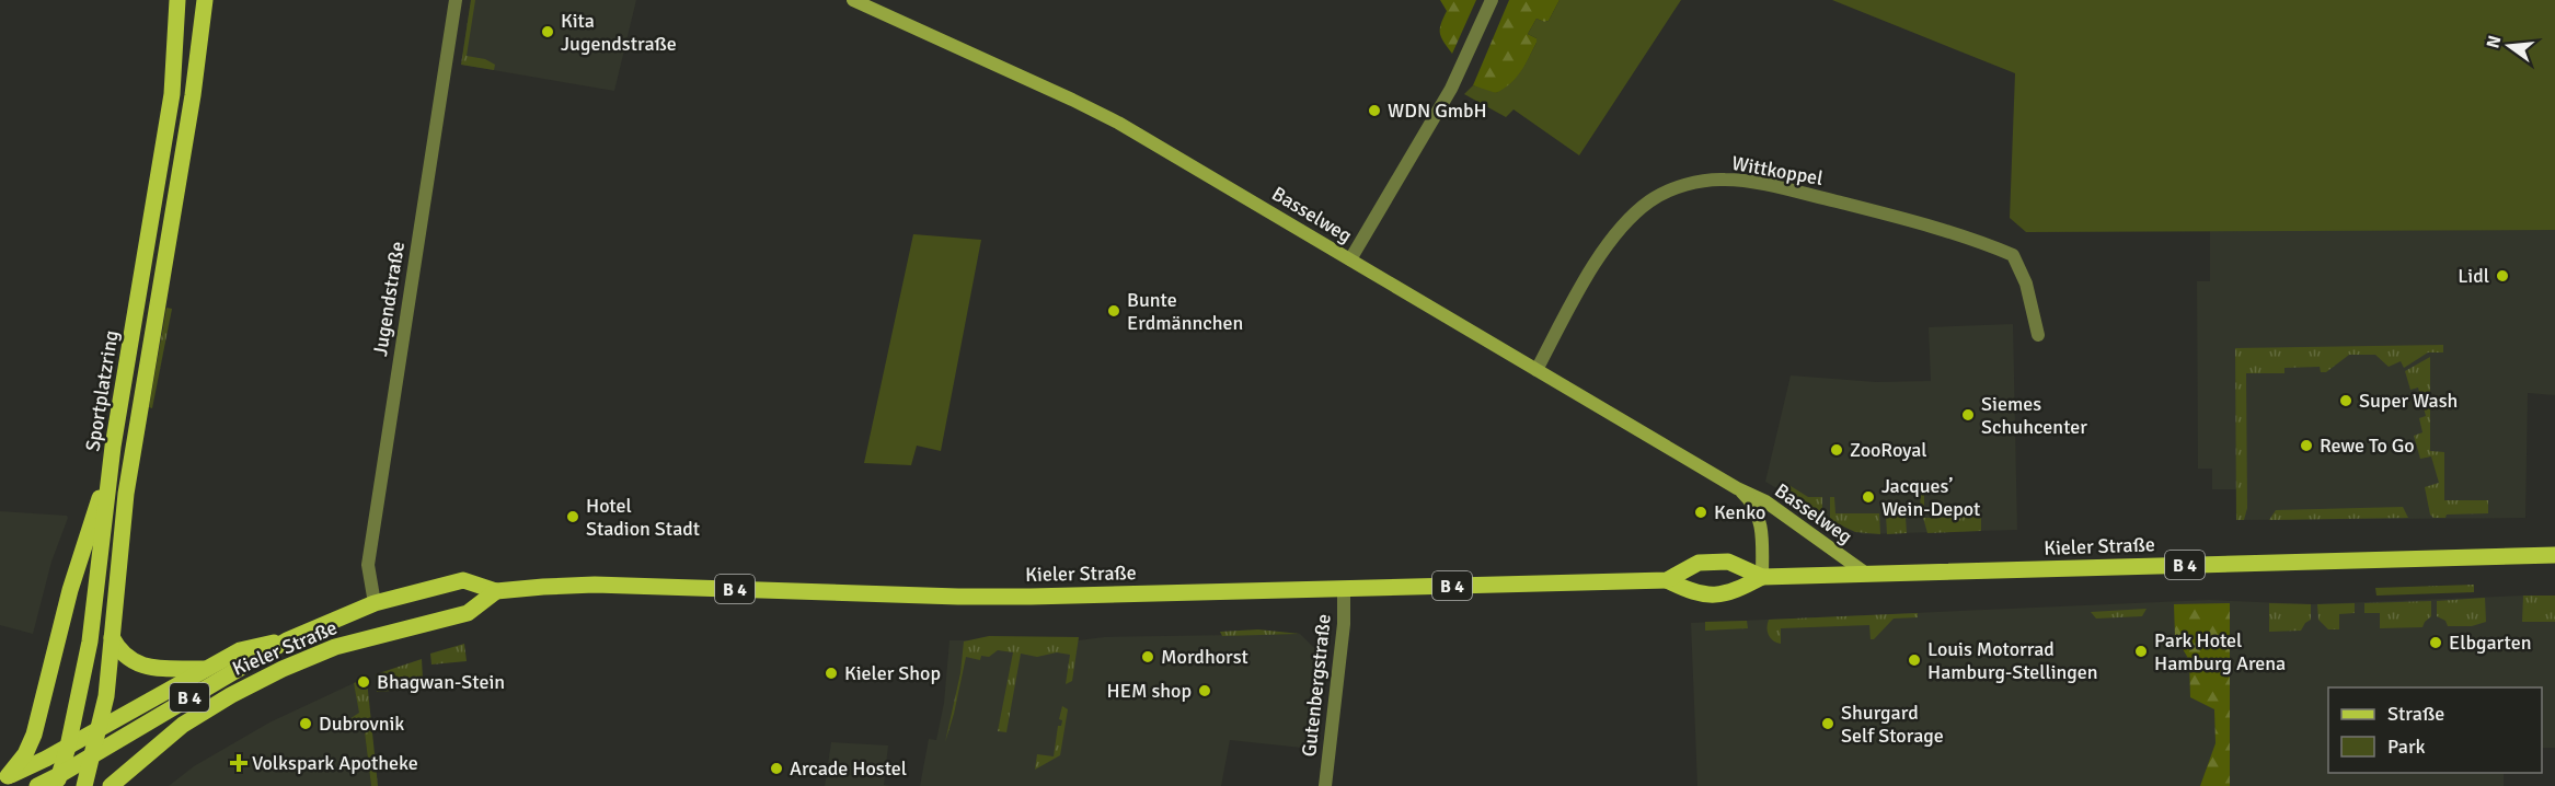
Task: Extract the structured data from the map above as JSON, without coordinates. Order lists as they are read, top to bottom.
{
  "streets": {
    "main road": ["Sportplatzring", "Kieler Straße", "B 4"],
    "street": [
      "Wittkoppel",
      "Basselweg",
      "Jugendstraße",
      "Gutenbergstraße"
    ]
  },
  "crossings": [
    ["Wittkoppel", "Basselweg"],
    ["Basselweg", "Kieler Straße"],
    ["Jugendstraße", "Kieler Straße"],
    ["Sportplatzring", "Kieler Straße"],
    ["Kieler Straße", "Gutenbergstraße"]
  ],
  "places": {
    "other": [
      "Kita Jugendstraße",
      "WDN GmbH",
      "Lidl",
      "Bunte Erdmännchen",
      "Super Wash",
      "Siemes Schuhcenter",
      "Rewe To Go",
      "ZooRoyal",
      "Jacques’ Wein-Depot",
      "Kenko",
      "Hotel Stadion Stadt",
      "Elbgarten",
      "Park Hotel Hamburg Arena",
      "Mordhorst",
      "Louis Motorrad Hamburg-Stellingen",
      "Kieler Shop",
      "Bhagwan-Stein",
      "HEM shop",
      "Dubrovnik",
      "Shurgard Self Storage",
      "Arcade Hostel"
    ],
    "health": ["Volkspark Apotheke"]
  },
  "legend": ["Straße", "Park"],
  "north": "left"
}
